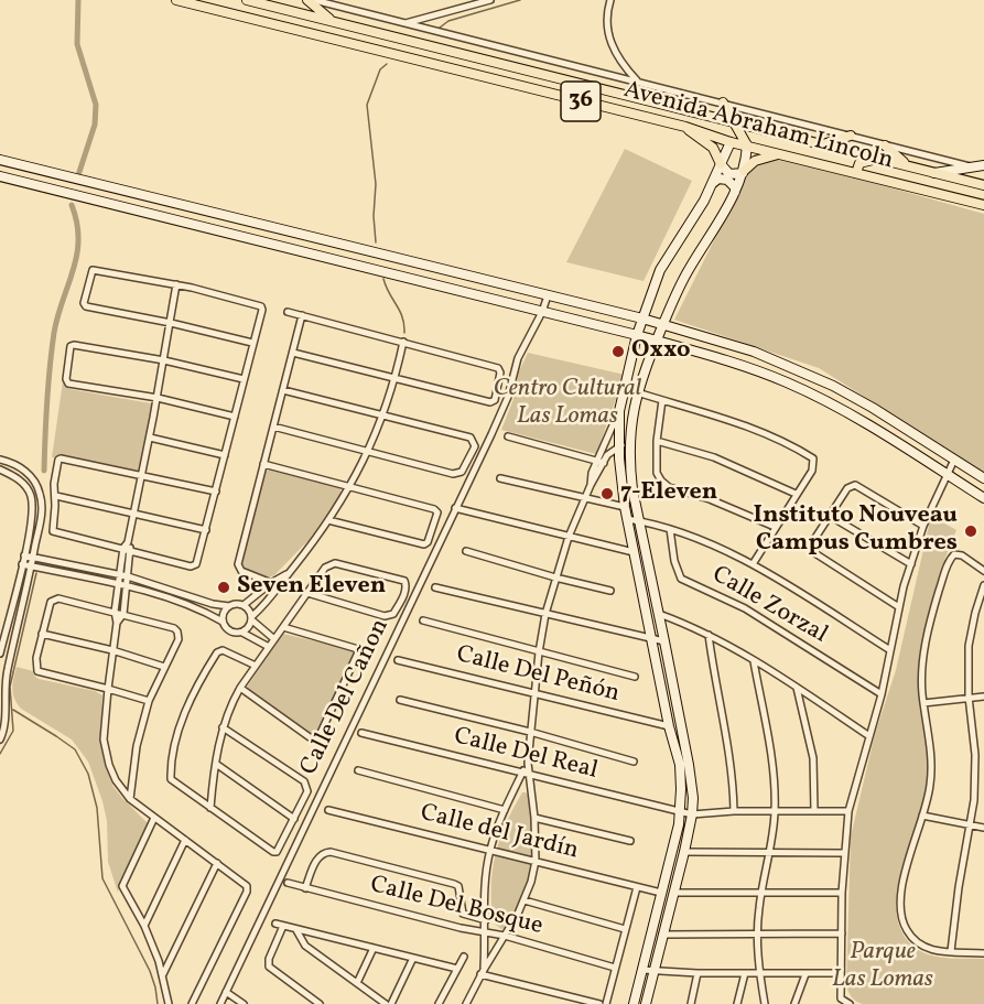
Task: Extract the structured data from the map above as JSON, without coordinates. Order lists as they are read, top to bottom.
{
  "streets": {
    "main road": ["36", "Avenida Abraham Lincoln"],
    "street": [
      "Calle Zorzal",
      "Calle Del Peñón",
      "Calle Del Cañon",
      "Calle Del Real",
      "Calle del Jardín",
      "Calle Del Bosque"
    ]
  },
  "parks": ["Centro Cultural Las Lomas", "Parque Las Lomas"],
  "places": [
    "Oxxo",
    "7-Eleven",
    "Instituto Nouveau Campus Cumbres",
    "Seven Eleven"
  ]
}
